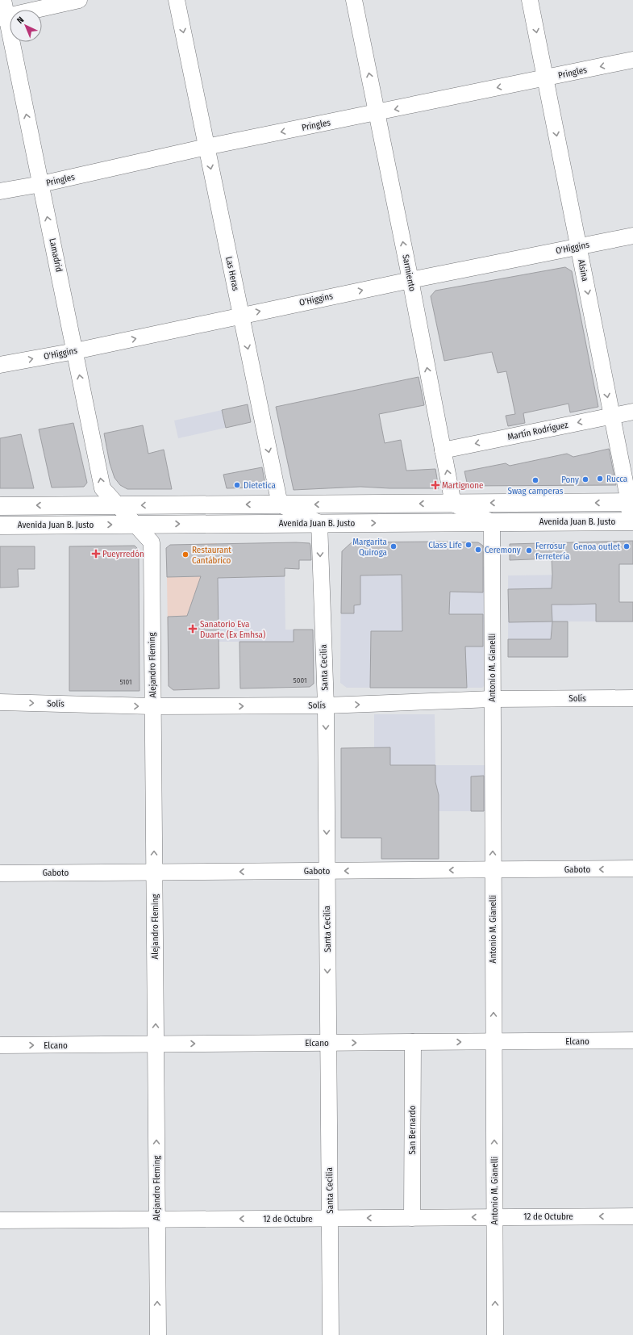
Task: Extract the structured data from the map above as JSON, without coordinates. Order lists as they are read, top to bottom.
{
  "streets": {
    "main road": ["Avenida Juan B. Justo"],
    "street": [
      "Pringles",
      "O'Higgins",
      "Lamadrid",
      "Alsina",
      "Sarmiento",
      "Las Heras",
      "Martín Rodríguez",
      "Alejandro Fleming",
      "Santa Cecilia",
      "Antonio M. Gianelli",
      "Solís",
      "Gaboto",
      "Elcano",
      "San Bernardo",
      "12 de Octubre"
    ]
  },
  "crossings": [
    ["Pringles", "Lamadrid"],
    ["Pringles", "Alsina"],
    ["Pringles", "Sarmiento"],
    ["Pringles", "Las Heras"],
    ["O'Higgins", "Lamadrid"],
    ["O'Higgins", "Alsina"],
    ["O'Higgins", "Sarmiento"],
    ["O'Higgins", "Las Heras"],
    ["Lamadrid", "Avenida Juan B. Justo"],
    ["Lamadrid", "Alejandro Fleming"],
    ["Alsina", "Martín Rodríguez"],
    ["Alsina", "Avenida Juan B. Justo"],
    ["Sarmiento", "Martín Rodríguez"],
    ["Sarmiento", "Avenida Juan B. Justo"],
    ["Las Heras", "Avenida Juan B. Justo"],
    ["Avenida Juan B. Justo", "Alejandro Fleming"],
    ["Avenida Juan B. Justo", "Santa Cecilia"],
    ["Avenida Juan B. Justo", "Antonio M. Gianelli"],
    ["Alejandro Fleming", "Solís"],
    ["Alejandro Fleming", "Gaboto"],
    ["Alejandro Fleming", "Elcano"],
    ["Alejandro Fleming", "12 de Octubre"],
    ["Santa Cecilia", "Solís"],
    ["Santa Cecilia", "Gaboto"],
    ["Santa Cecilia", "Elcano"],
    ["Santa Cecilia", "12 de Octubre"],
    ["Antonio M. Gianelli", "Solís"],
    ["Antonio M. Gianelli", "Gaboto"],
    ["Antonio M. Gianelli", "Elcano"],
    ["Antonio M. Gianelli", "12 de Octubre"],
    ["Elcano", "San Bernardo"],
    ["San Bernardo", "12 de Octubre"]
  ],
  "one_way": [
    "Pringles",
    "O'Higgins",
    "Lamadrid",
    "Alsina",
    "Sarmiento",
    "Las Heras",
    "Martín Rodríguez",
    "Alejandro Fleming",
    "Santa Cecilia",
    "Antonio M. Gianelli",
    "Solís",
    "Gaboto",
    "Elcano",
    "12 de Octubre"
  ],
  "places": {
    "other": [
      "Rucca",
      "Pony",
      "Swag camperas",
      "Dietetica",
      "Class Life",
      "Margarita Quiroga",
      "Genoa outlet",
      "Ceremony",
      "Ferrosur ferretería",
      "Restaurant Cantábrico"
    ],
    "health": ["Martignone", "Pueyrredón", "Sanatorio Eva Duarte (Ex Emhsa)"]
  },
  "house_numbers": ["5001", "5101"],
  "north": "top left"
}
